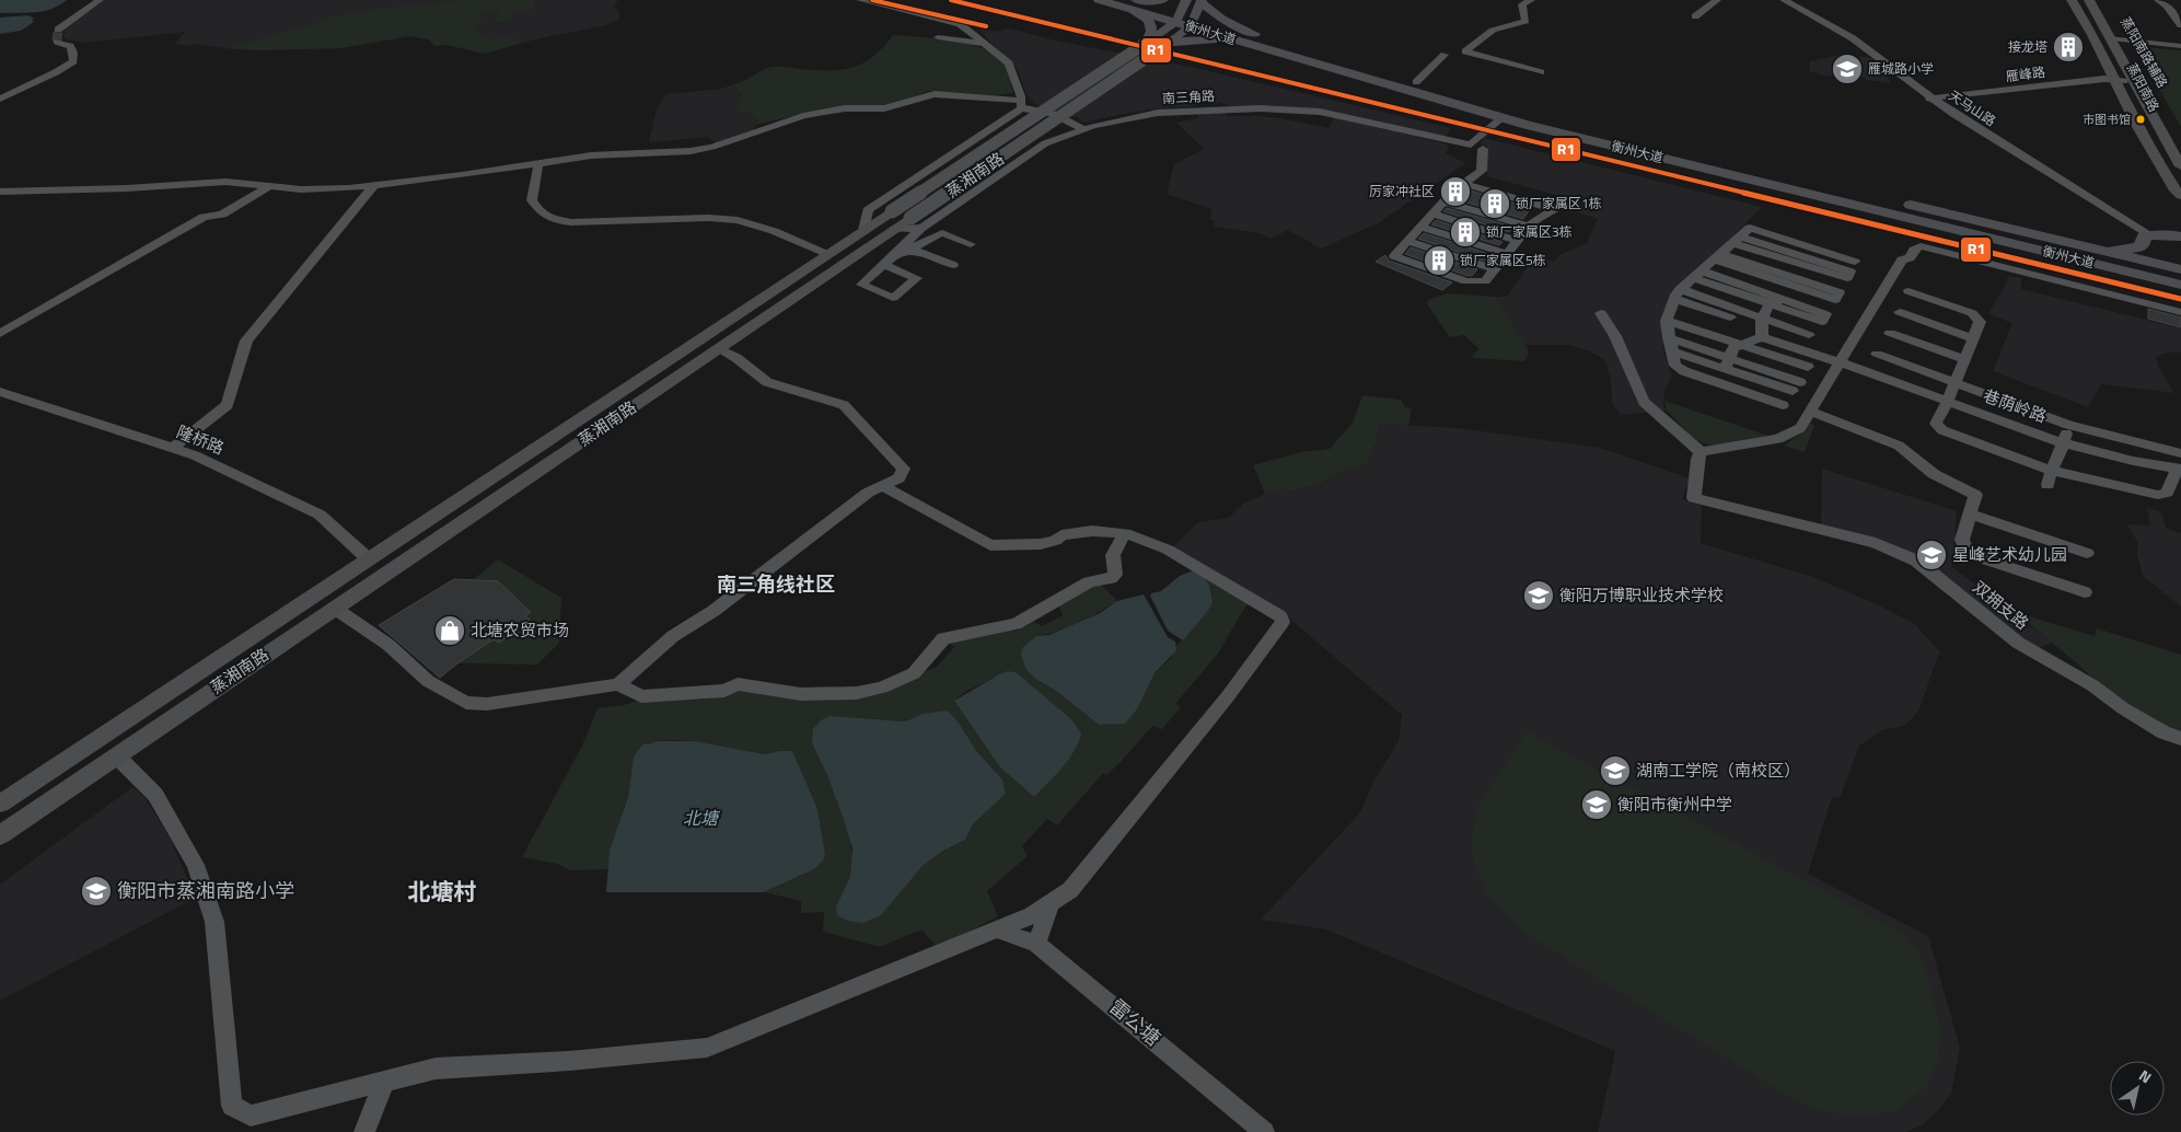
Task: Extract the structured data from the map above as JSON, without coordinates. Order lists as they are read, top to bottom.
{
  "streets": {
    "highway": ["衡州大道"],
    "main road": ["蒸阳南路辅路", "蒸阳南路", "蒸湘南路"],
    "street": [
      "雁峰路",
      "南三角路",
      "天马山路",
      "巷荫岭路",
      "隆桥路",
      "双拥支路",
      "雷公塘"
    ]
  },
  "crossings": [
    ["衡州大道", "南三角路"],
    ["衡州大道", "蒸湘南路"],
    ["蒸阳南路辅路", "蒸阳南路"],
    ["雁峰路", "蒸阳南路"],
    ["雁峰路", "天马山路"],
    ["南三角路", "蒸湘南路"],
    ["蒸湘南路", "隆桥路"]
  ],
  "districts": ["南三角线社区", "北塘村"],
  "water": ["北塘"],
  "places": {
    "building": [
      "接龙塔",
      "厉家冲社区",
      "锁厂家属区1栋",
      "锁厂家属区3栋",
      "锁厂家属区5栋"
    ],
    "school or university": [
      "雁城路小学",
      "星峰艺术幼儿园",
      "衡阳万博职业技术学校",
      "湖南工学院（南校区）",
      "衡阳市衡州中学",
      "衡阳市蒸湘南路小学"
    ],
    "other": ["市图书馆"],
    "shop": ["北塘农贸市场"]
  },
  "lines": ["transit line R1"],
  "north": "top right"
}
